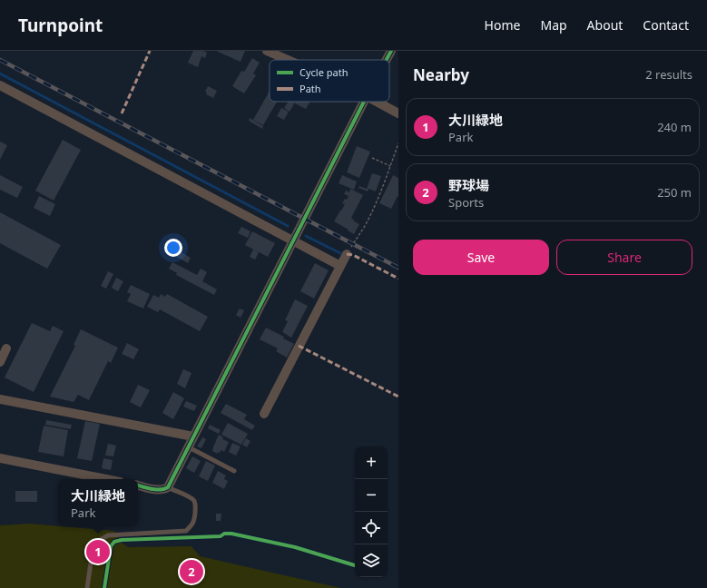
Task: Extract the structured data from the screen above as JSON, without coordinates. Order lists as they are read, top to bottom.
{
  "legend": ["Cycle path", "Path"],
  "page": {
    "header": "Turnpoint",
    "nav": [
      "Home",
      "Map",
      "About",
      "Contact"
    ],
    "heading": ["Nearby", "2 results"],
    "list": [
      {
        "mark": "1",
        "name": "大川緑地",
        "note": "Park",
        "value": "240 m"
      },
      {
        "mark": "2",
        "name": "野球場",
        "note": "Sports",
        "value": "250 m"
      }
    ],
    "buttons": ["Save", "Share"],
    "map_buttons": ["+", "−"],
    "popup": ["大川緑地", "Park"],
    "pins": ["1", "2"]
  }
}
